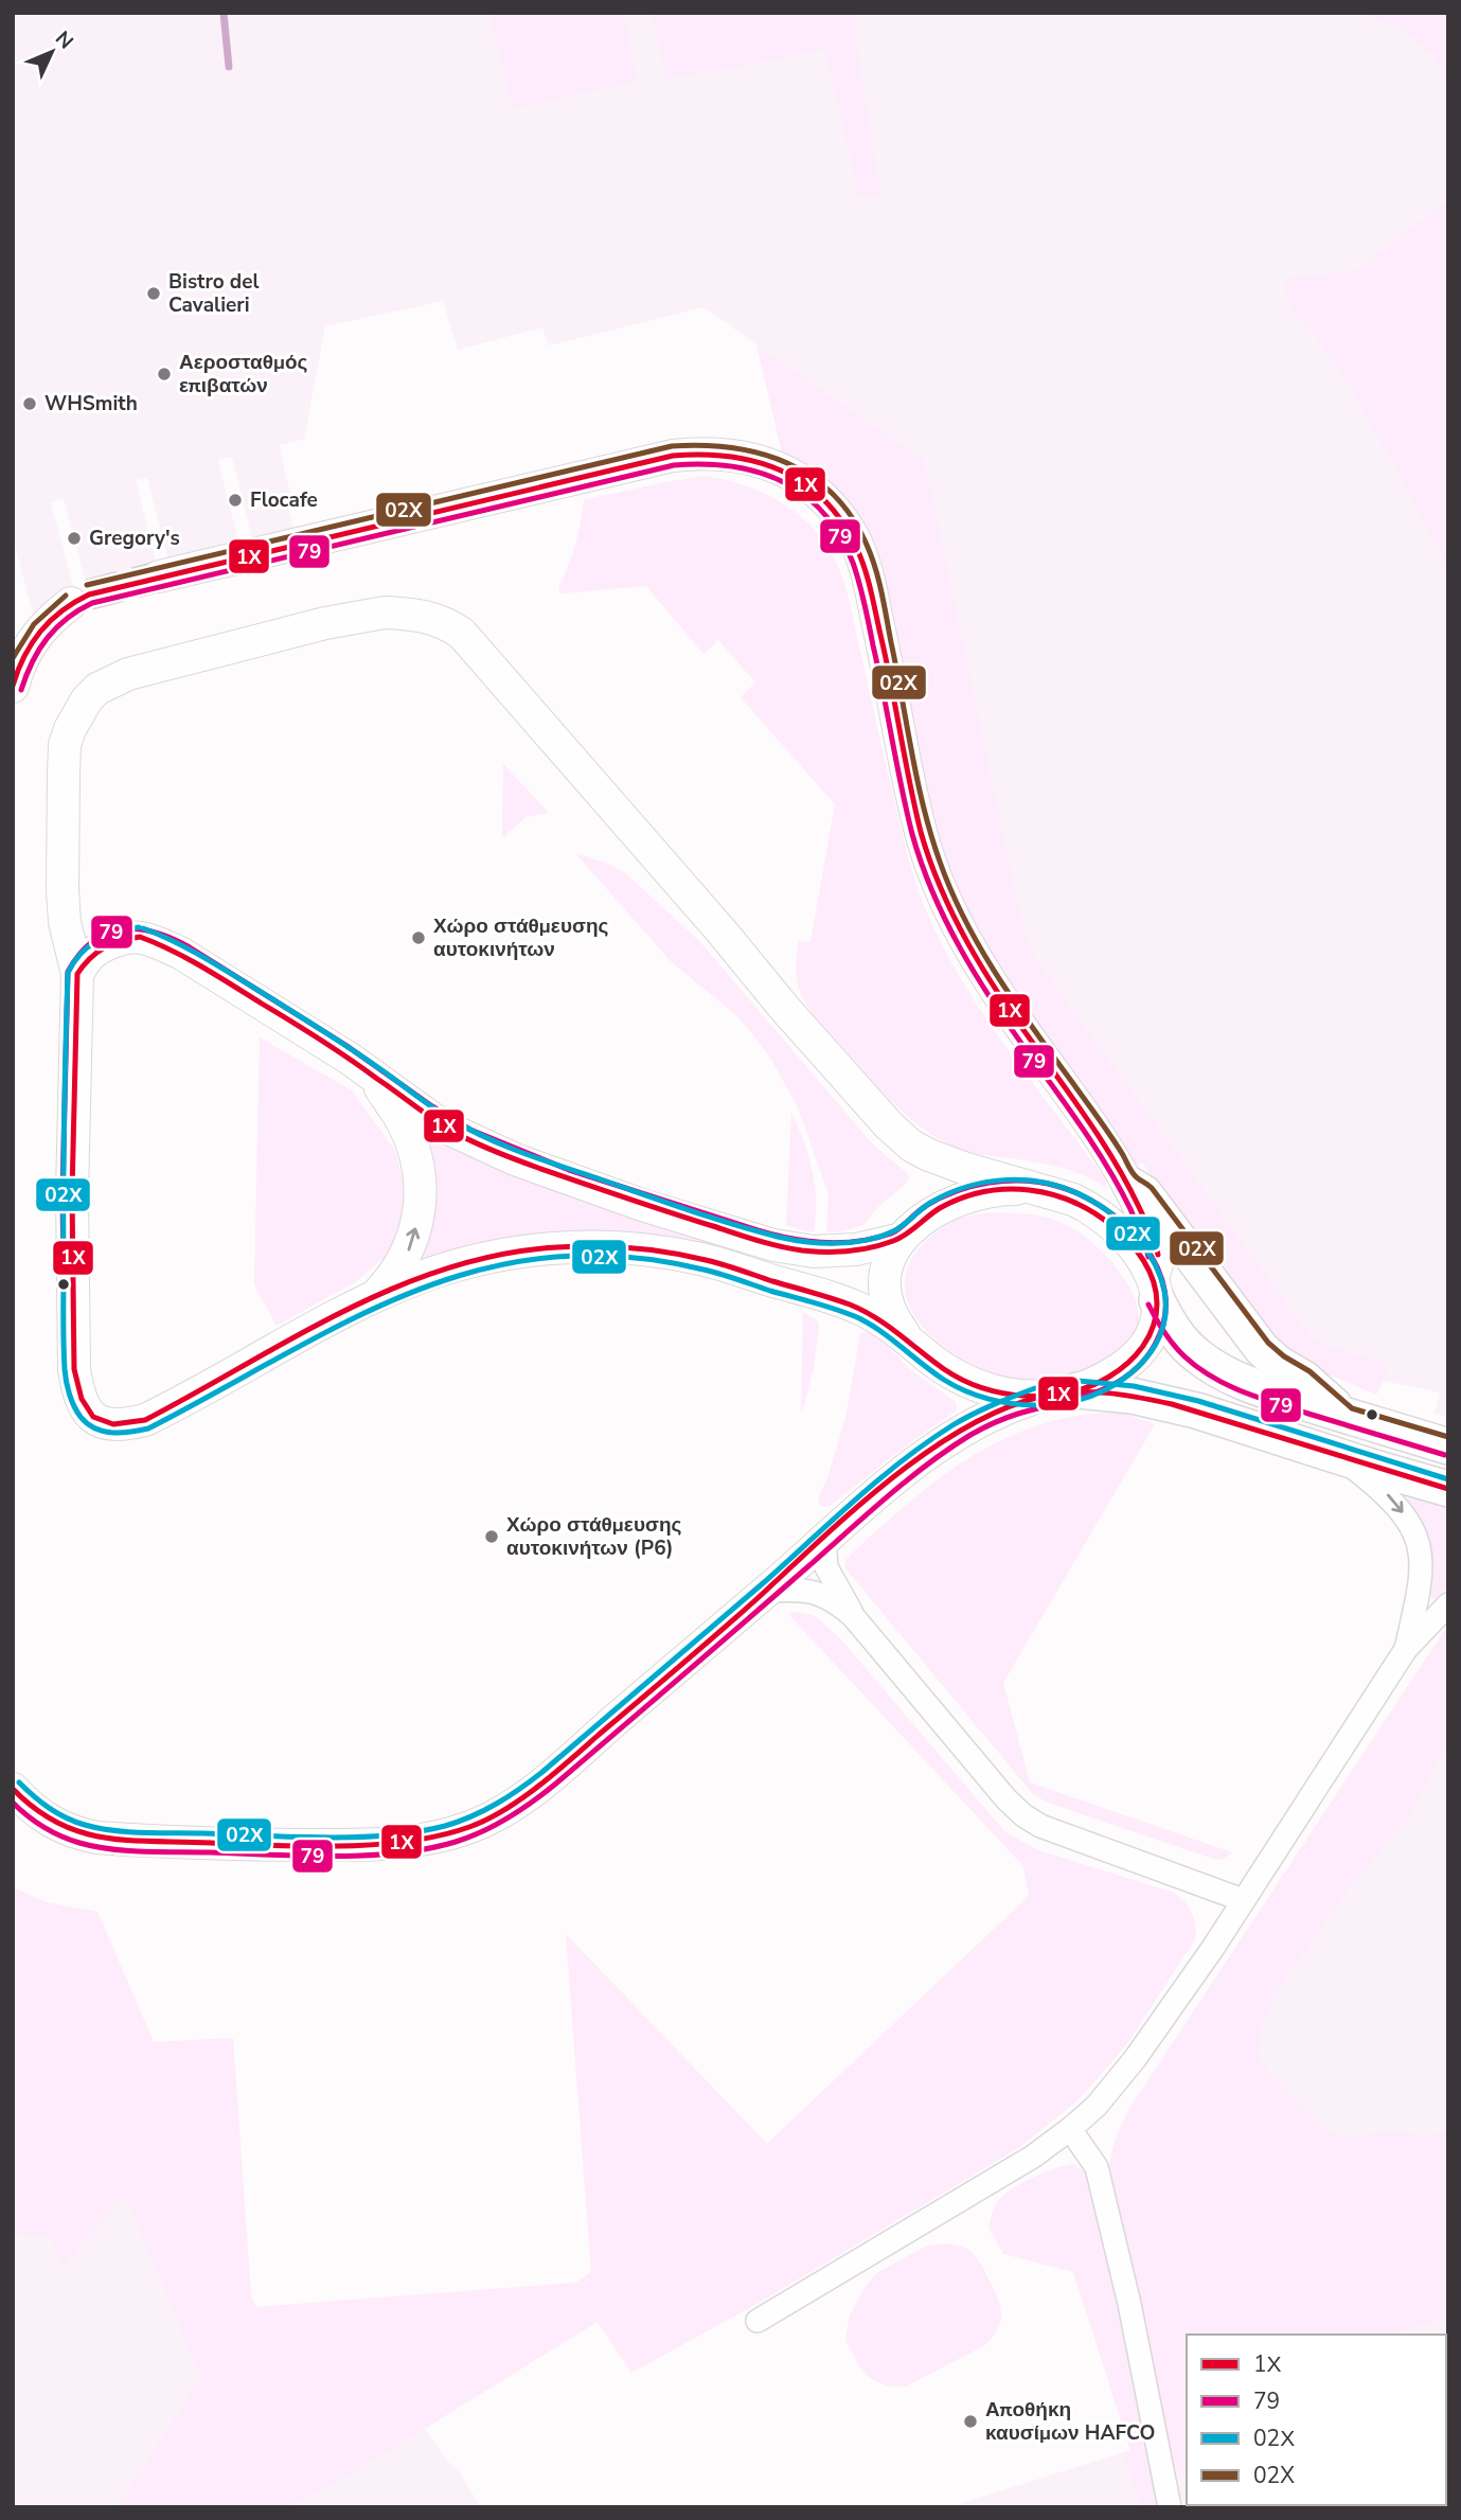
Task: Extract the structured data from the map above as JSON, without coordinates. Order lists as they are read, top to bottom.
{
  "places": [
    "Bistro del Cavalieri",
    "Αεροσταθμός επιβατών",
    "WHSmith",
    "Flocafe",
    "Gregory's",
    "Χώρο στάθμευσης αυτοκινήτων",
    "Χώρο στάθμευσης αυτοκινήτων (P6)",
    "Αποθήκη καυσίμων HAFCO"
  ],
  "lines": [
    "transit line 02X",
    "transit line 1Χ",
    "transit line 79",
    "transit line 02Χ"
  ],
  "legend": [
    "1Χ",
    "79",
    "02Χ",
    "02X"
  ],
  "north": "top right"
}
